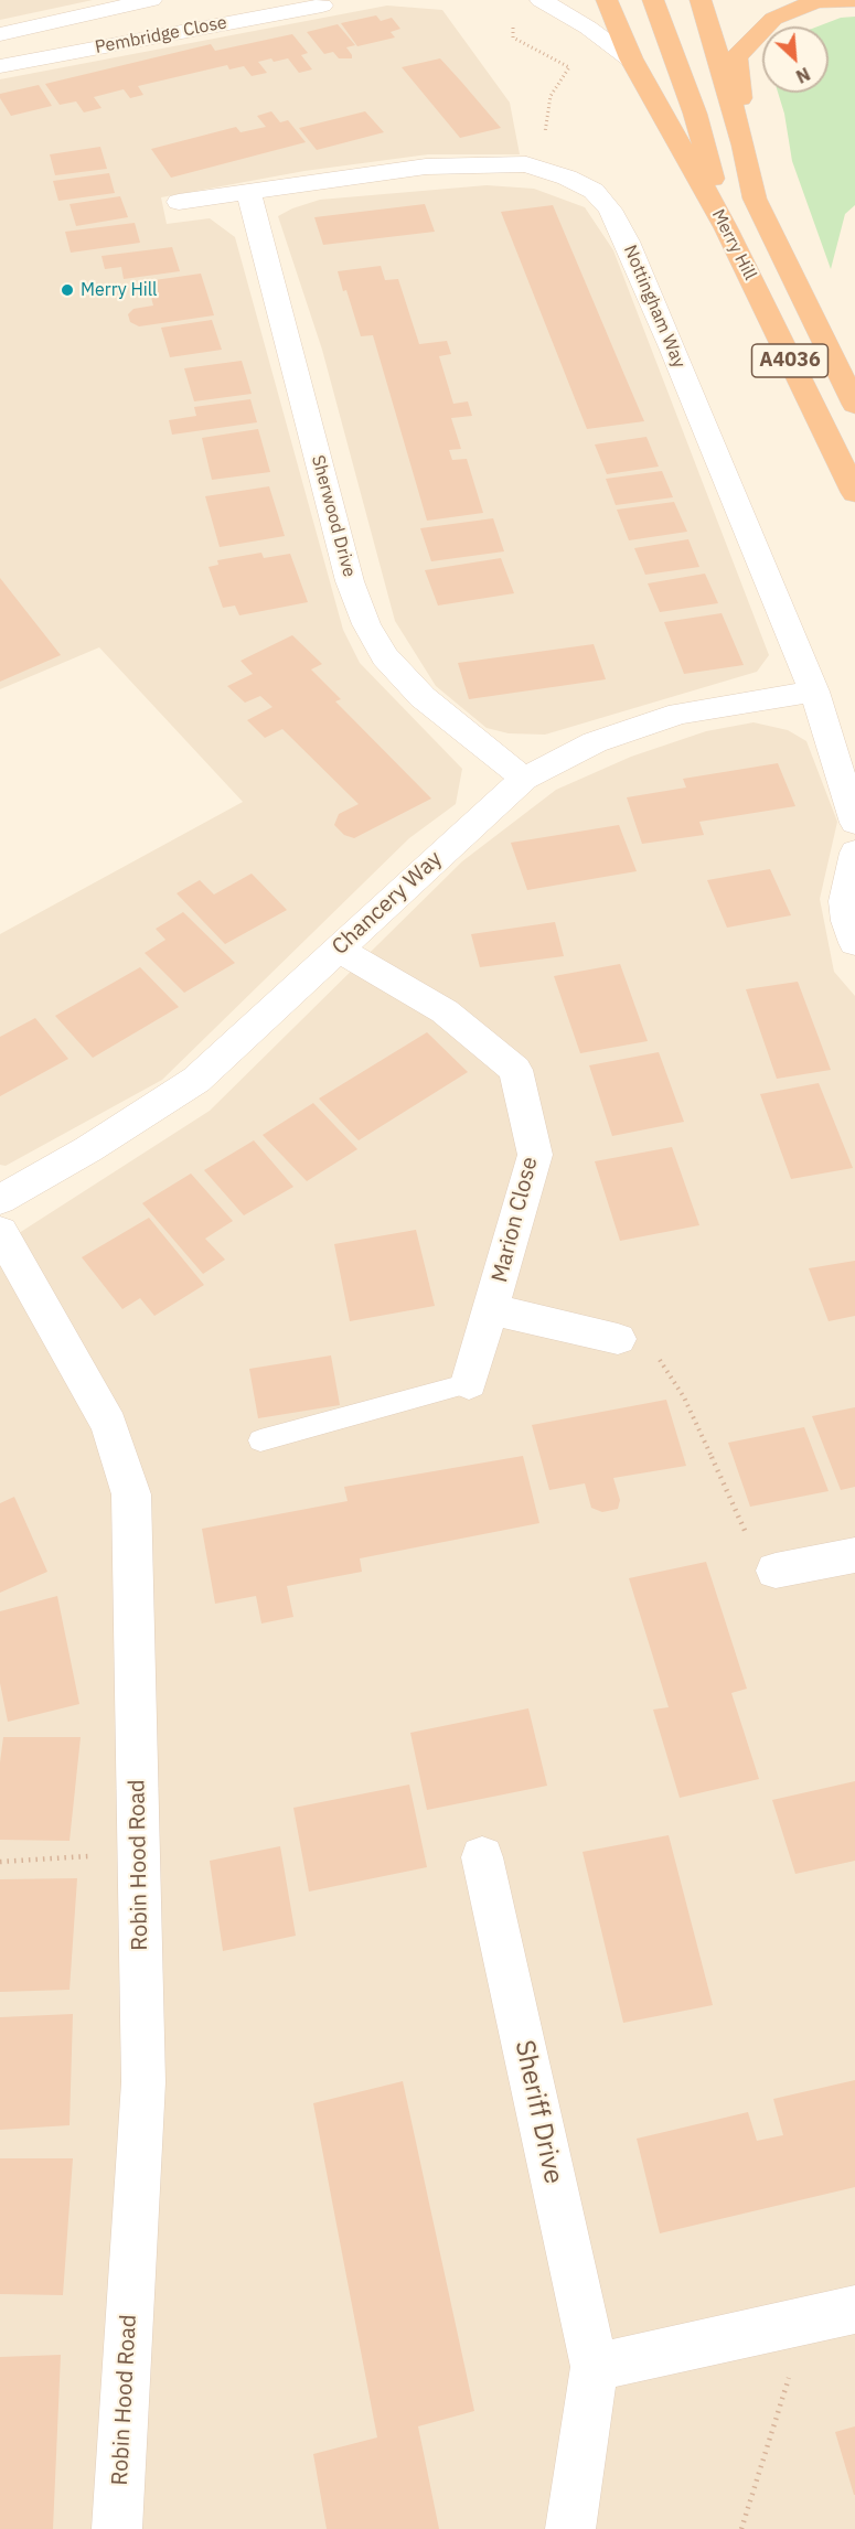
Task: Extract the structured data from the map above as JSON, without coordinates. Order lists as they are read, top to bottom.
{
  "streets": {
    "highway": ["Merry Hill", "A4036"],
    "street": [
      "Pembridge Close",
      "Nottingham Way",
      "Sherwood Drive",
      "Chancery Way",
      "Marion Close",
      "Robin Hood Road",
      "Sheriff Drive"
    ]
  },
  "crossings": [
    ["Nottingham Way", "Sherwood Drive"],
    ["Nottingham Way", "Chancery Way"],
    ["Sherwood Drive", "Chancery Way"],
    ["Chancery Way", "Marion Close"]
  ],
  "places": ["Merry Hill"],
  "north": "bottom right"
}
